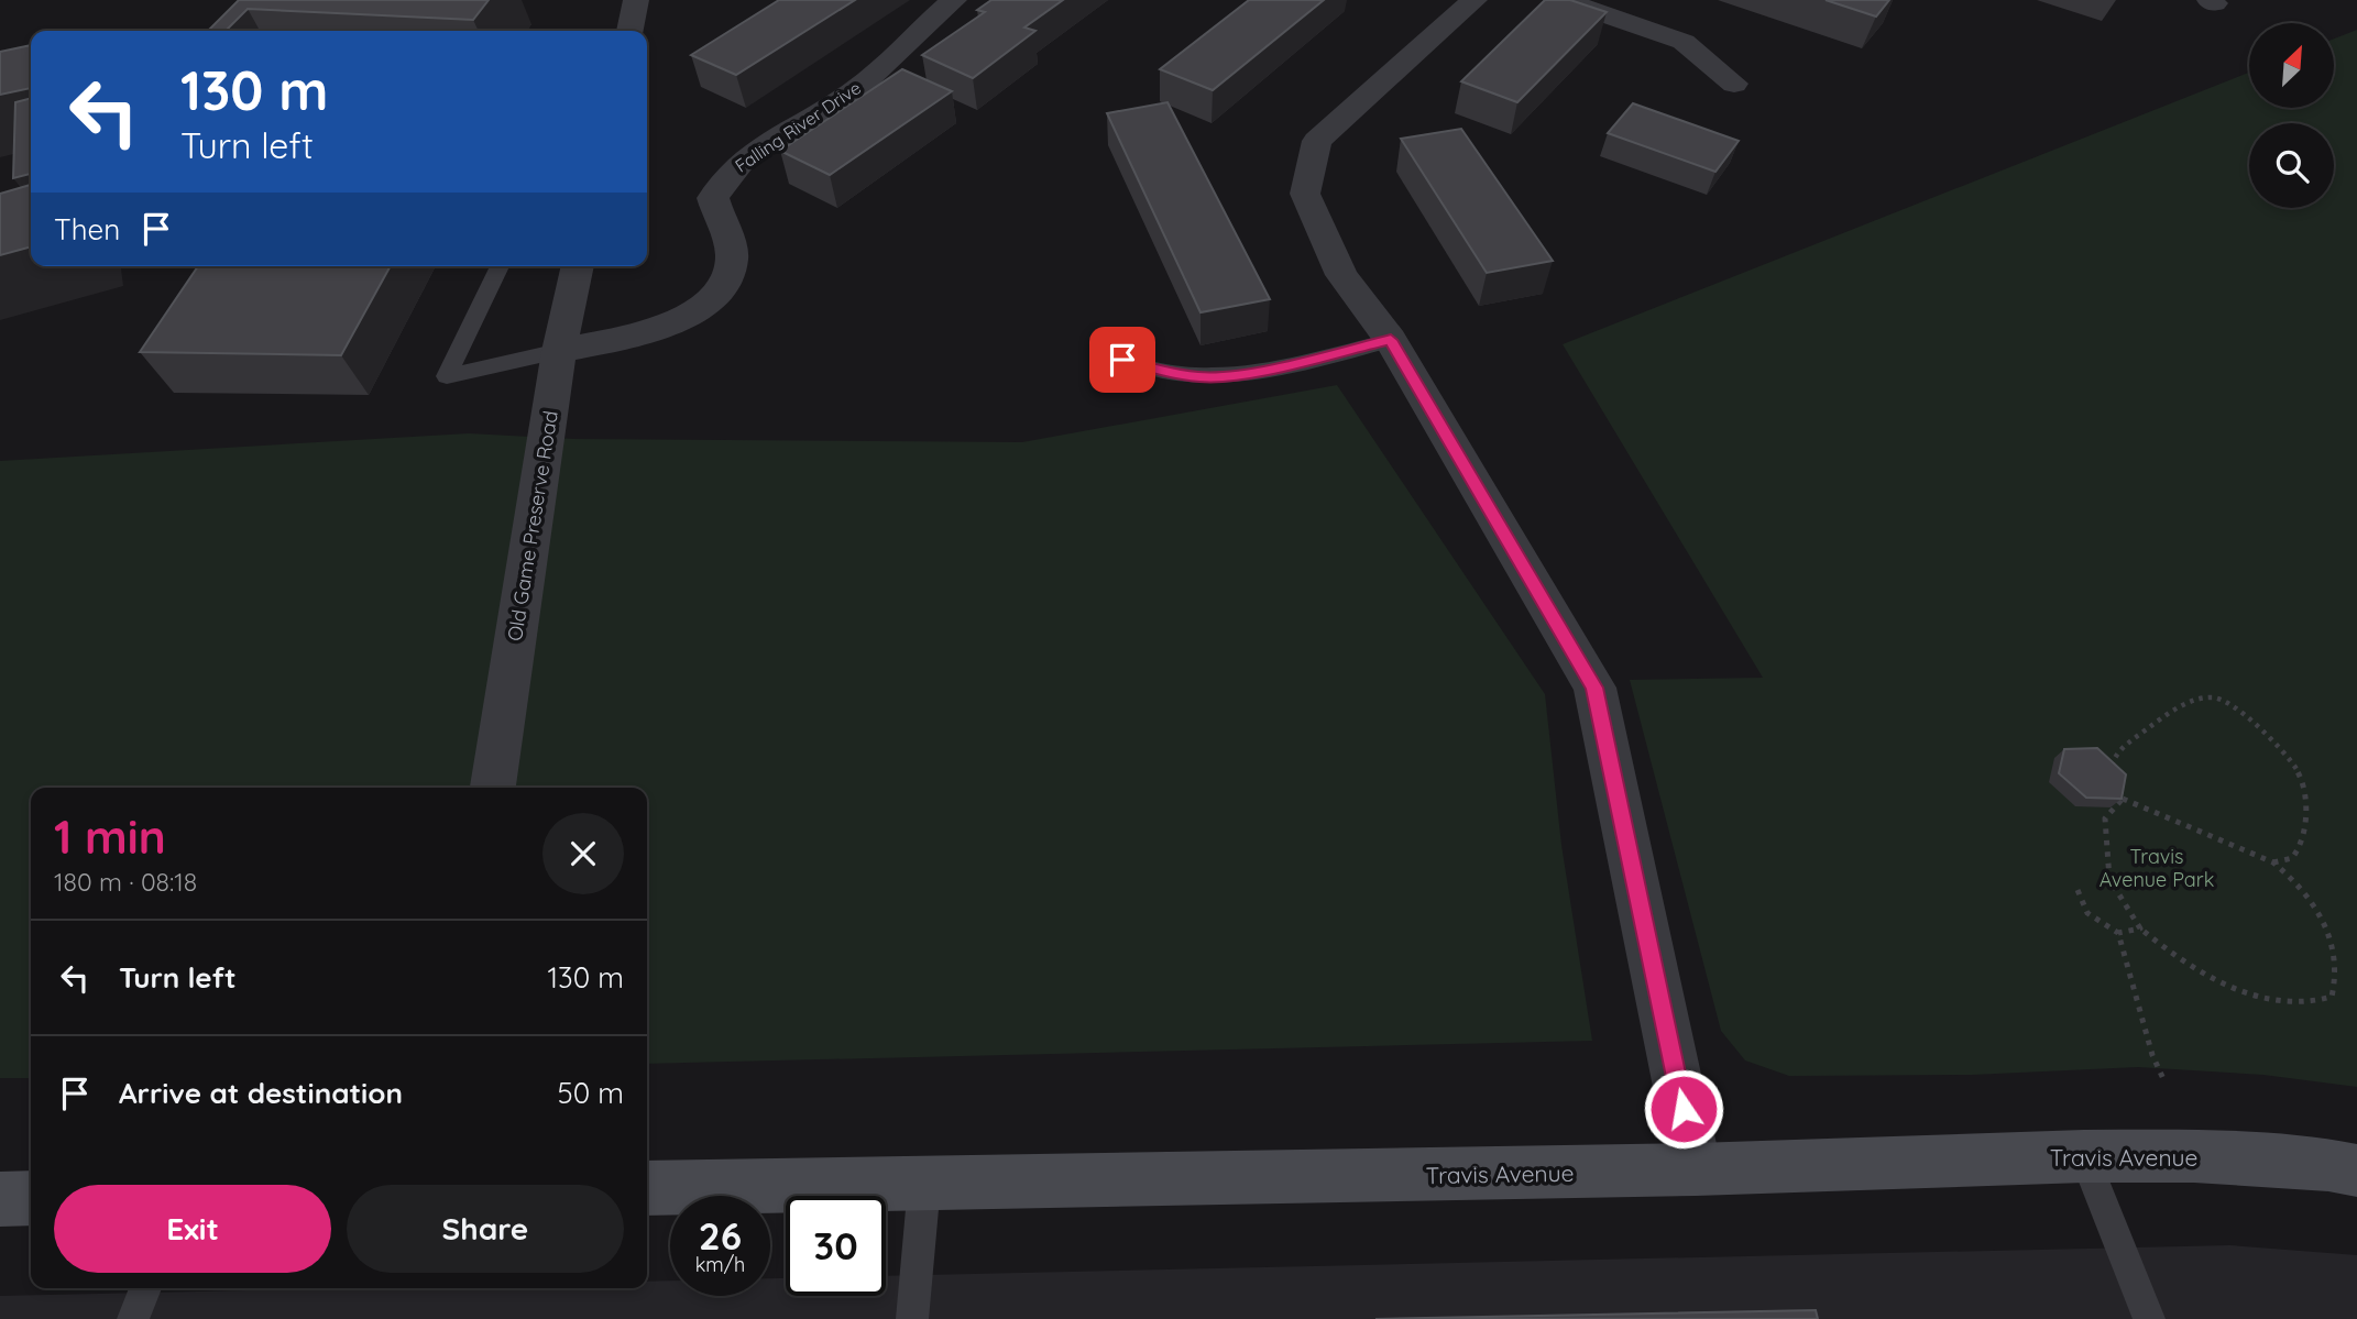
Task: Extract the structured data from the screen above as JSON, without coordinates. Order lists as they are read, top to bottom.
{
  "streets": {
    "street": ["Falling River Drive", "Old Game Preserve Road", "Travis Avenue"]
  },
  "crossings": [
    ["Falling River Drive", "Old Game Preserve Road"]
  ],
  "parks": ["Travis Avenue Park"],
  "north": "top right",
  "page": {
    "turn": ["130 m", "Turn left"],
    "then": "Then",
    "heading": ["1 min", "180 m · 08:18"],
    "list": [
      {
        "name": "Turn left",
        "value": "130 m"
      },
      {
        "name": "Arrive at destination",
        "value": "50 m"
      }
    ],
    "buttons": ["Exit", "Share"],
    "speed": "26 km/h",
    "limit": "30"
  }
}
